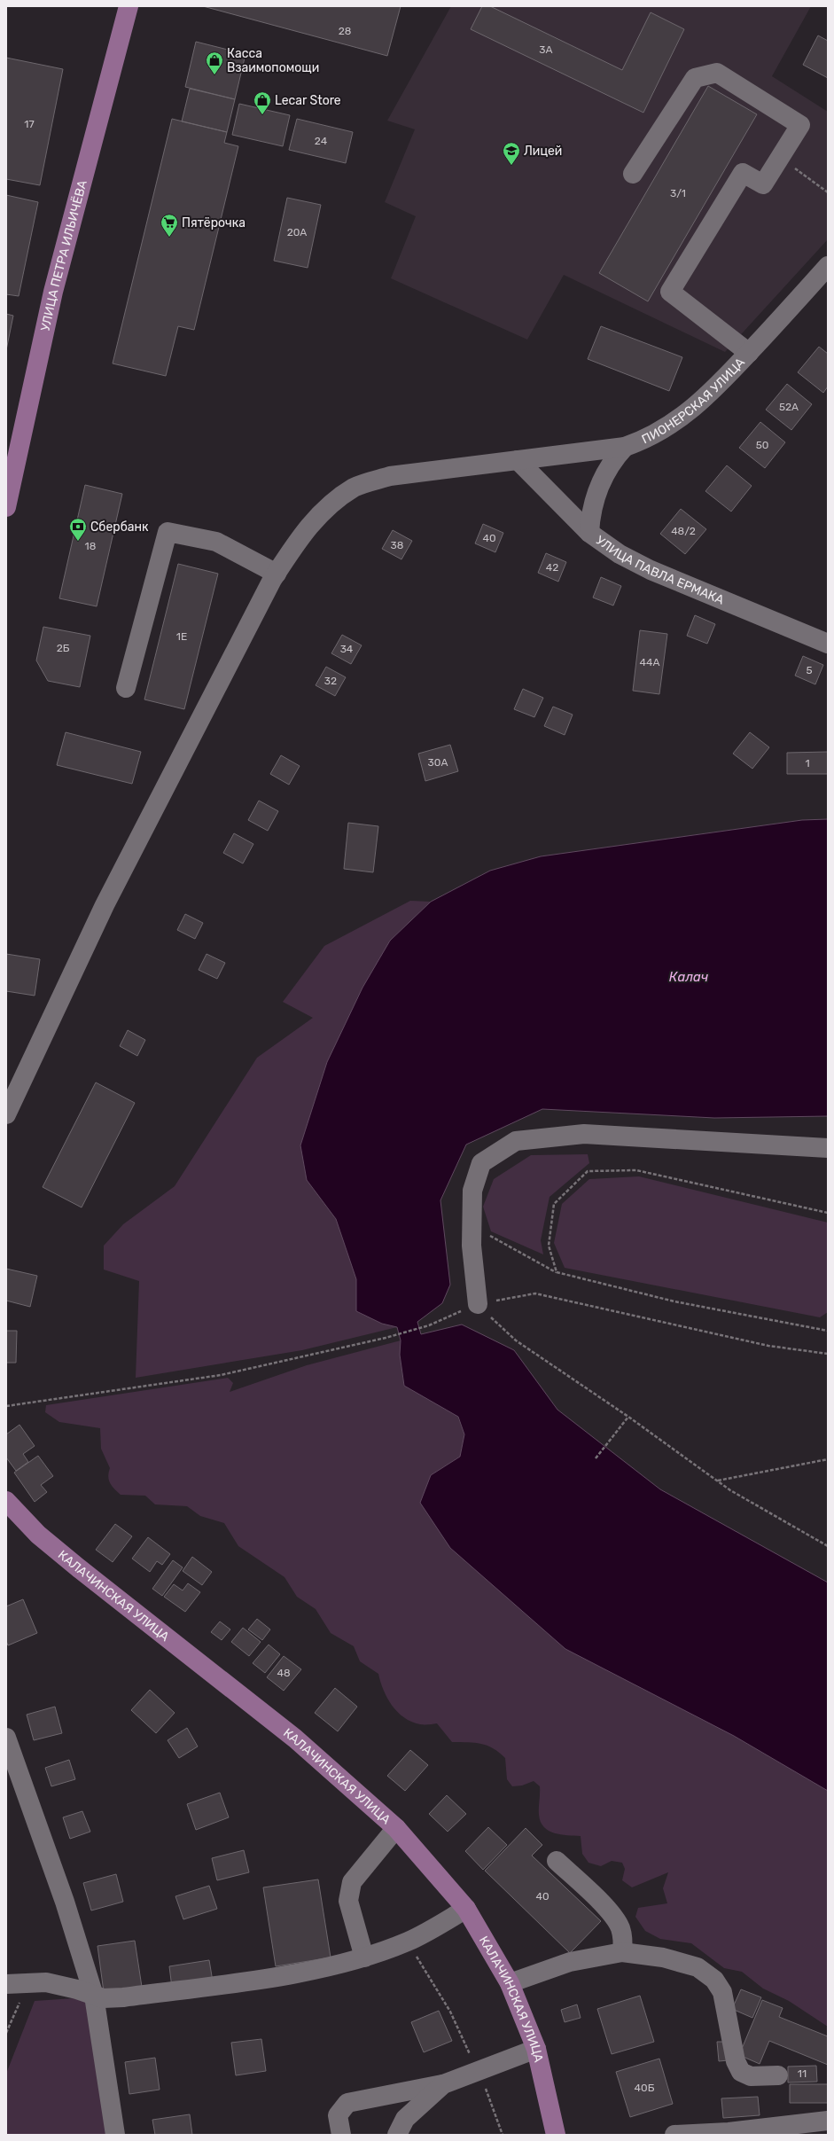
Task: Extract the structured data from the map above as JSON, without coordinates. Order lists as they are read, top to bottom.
{
  "streets": {
    "main road": ["УЛИЦА ПЕТРА ИЛЬИЧЁВА", "КАЛАЧИНСКАЯ УЛИЦА"],
    "street": ["ПИОНЕРСКАЯ УЛИЦА", "УЛИЦА ПАВЛА ЕРМАКА"]
  },
  "crossings": [
    ["ПИОНЕРСКАЯ УЛИЦА", "УЛИЦА ПАВЛА ЕРМАКА"]
  ],
  "water": ["Калач"],
  "places": {
    "shop": ["Касса Взаимопомощи", "Lecar Store"],
    "school or university": ["Лицей"],
    "supermarket": ["Пятёрочка"],
    "bank": ["Сбербанк"]
  },
  "house_numbers": [
    "28",
    "3А",
    "17",
    "24",
    "3/1",
    "20А",
    "52А",
    "50",
    "48/2",
    "40",
    "38",
    "18",
    "42",
    "1Е",
    "2Б",
    "34",
    "44А",
    "5",
    "32",
    "30А",
    "1",
    "48",
    "40",
    "11",
    "40Б"
  ]
}
